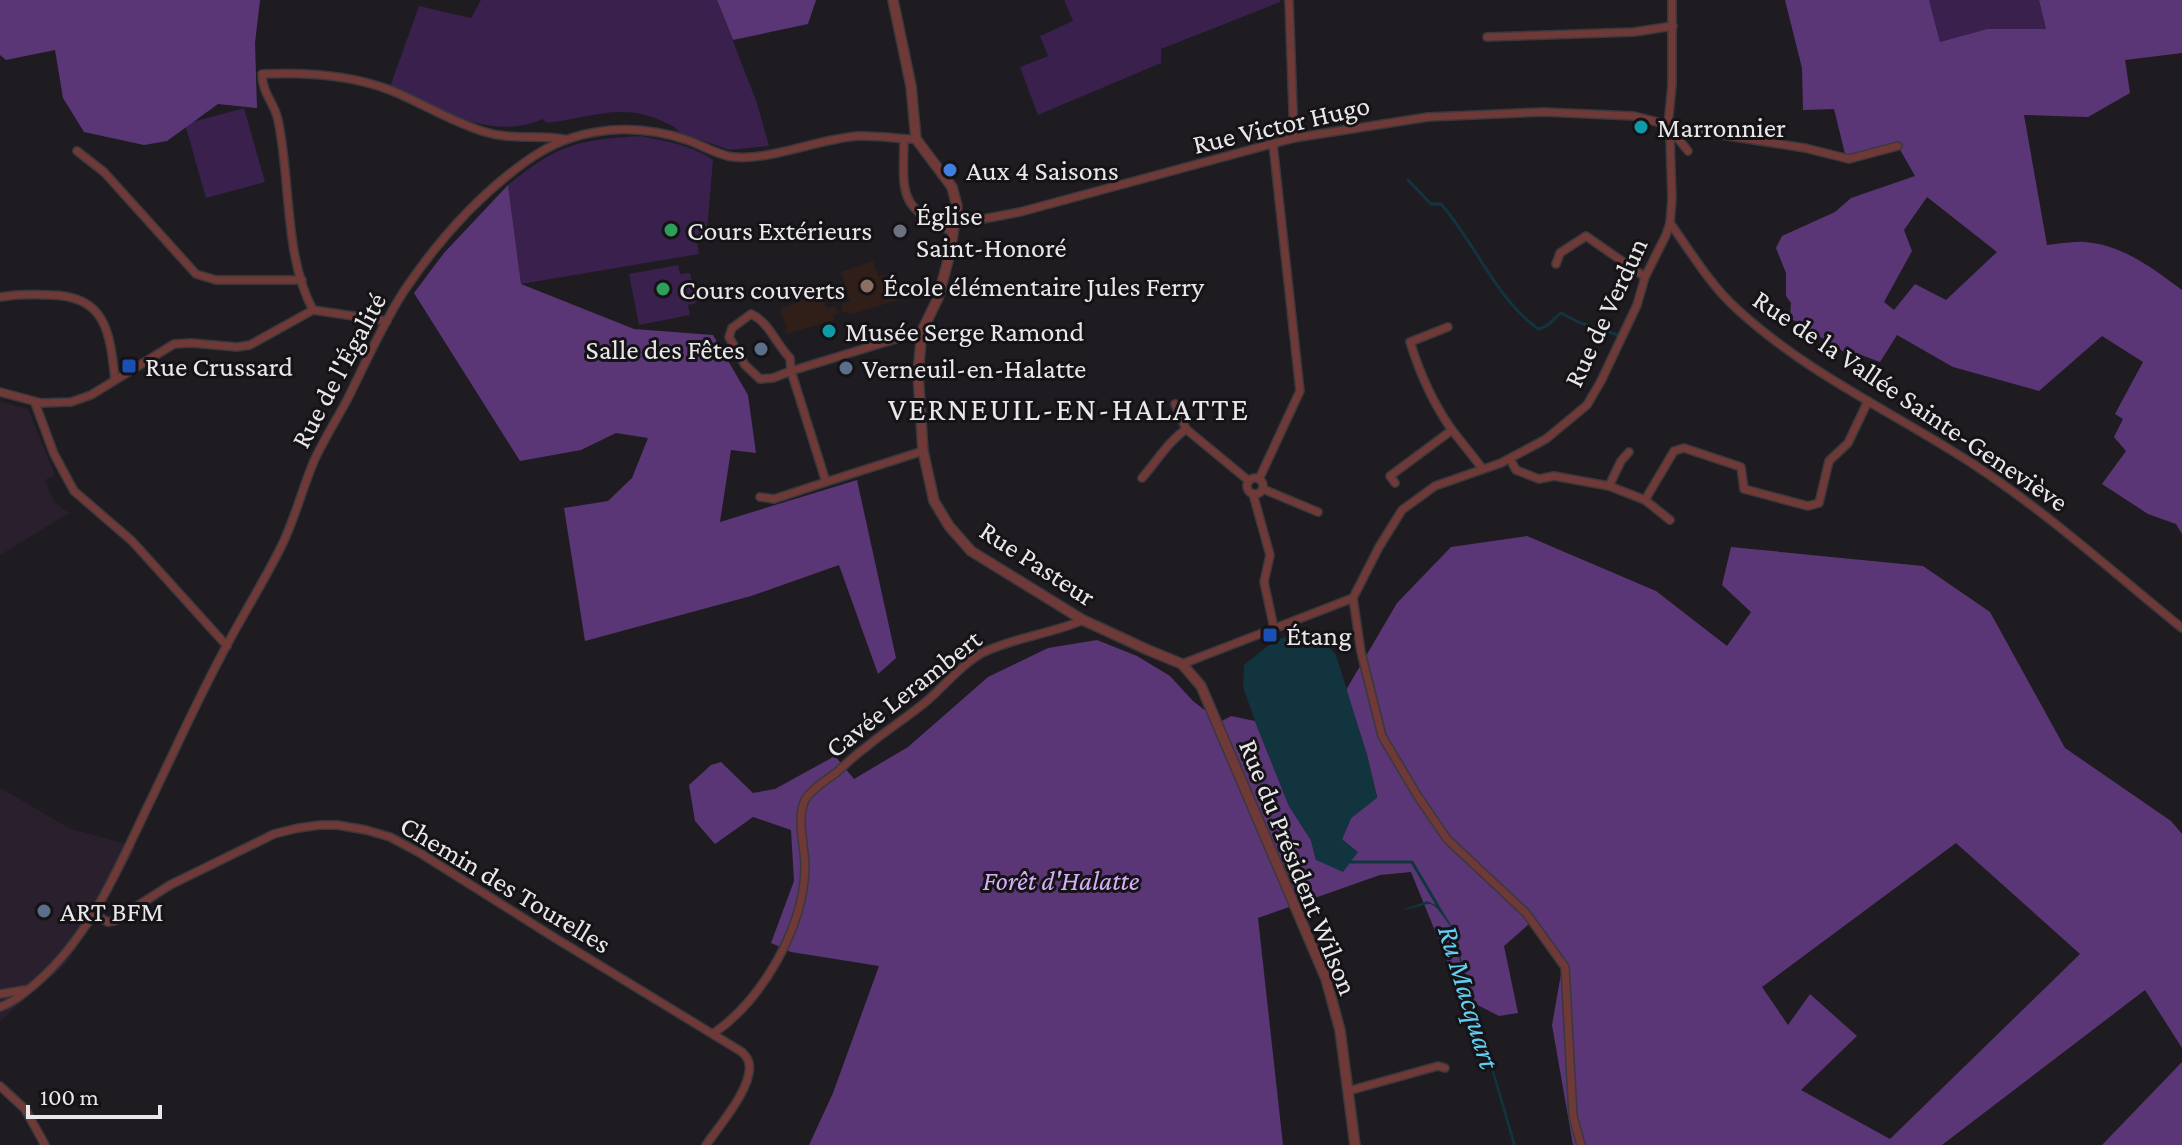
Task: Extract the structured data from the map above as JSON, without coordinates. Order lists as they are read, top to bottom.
{
  "streets": {
    "street": [
      "Rue Victor Hugo",
      "Rue de Verdun",
      "Rue de l'Égalité",
      "Rue de la Vallée Sainte-Geneviève",
      "Rue Pasteur",
      "Cavée Lerambert",
      "Rue du Président Wilson",
      "Chemin des Tourelles"
    ]
  },
  "crossings": [
    ["Rue Victor Hugo", "Rue de Verdun"],
    ["Rue Victor Hugo", "Rue Pasteur"],
    ["Rue de Verdun", "Rue de la Vallée Sainte-Geneviève"],
    ["Rue de l'Égalité", "Chemin des Tourelles"],
    ["Rue Pasteur", "Cavée Lerambert"],
    ["Rue Pasteur", "Rue du Président Wilson"],
    ["Cavée Lerambert", "Chemin des Tourelles"]
  ],
  "districts": ["VERNEUIL-EN-HALATTE"],
  "water": ["Ru Macquart"],
  "parks": ["Forêt d'Halatte"],
  "places": {
    "other": [
      "Marronnier",
      "Aux 4 Saisons",
      "Cours Extérieurs",
      "Église Saint-Honoré",
      "École élémentaire Jules Ferry",
      "Cours couverts",
      "Musée Serge Ramond",
      "Salle des Fêtes",
      "Verneuil-en-Halatte",
      "ART BFM"
    ],
    "transit": ["Rue Crussard", "Étang"]
  },
  "scale_bar": "100 m"
}
